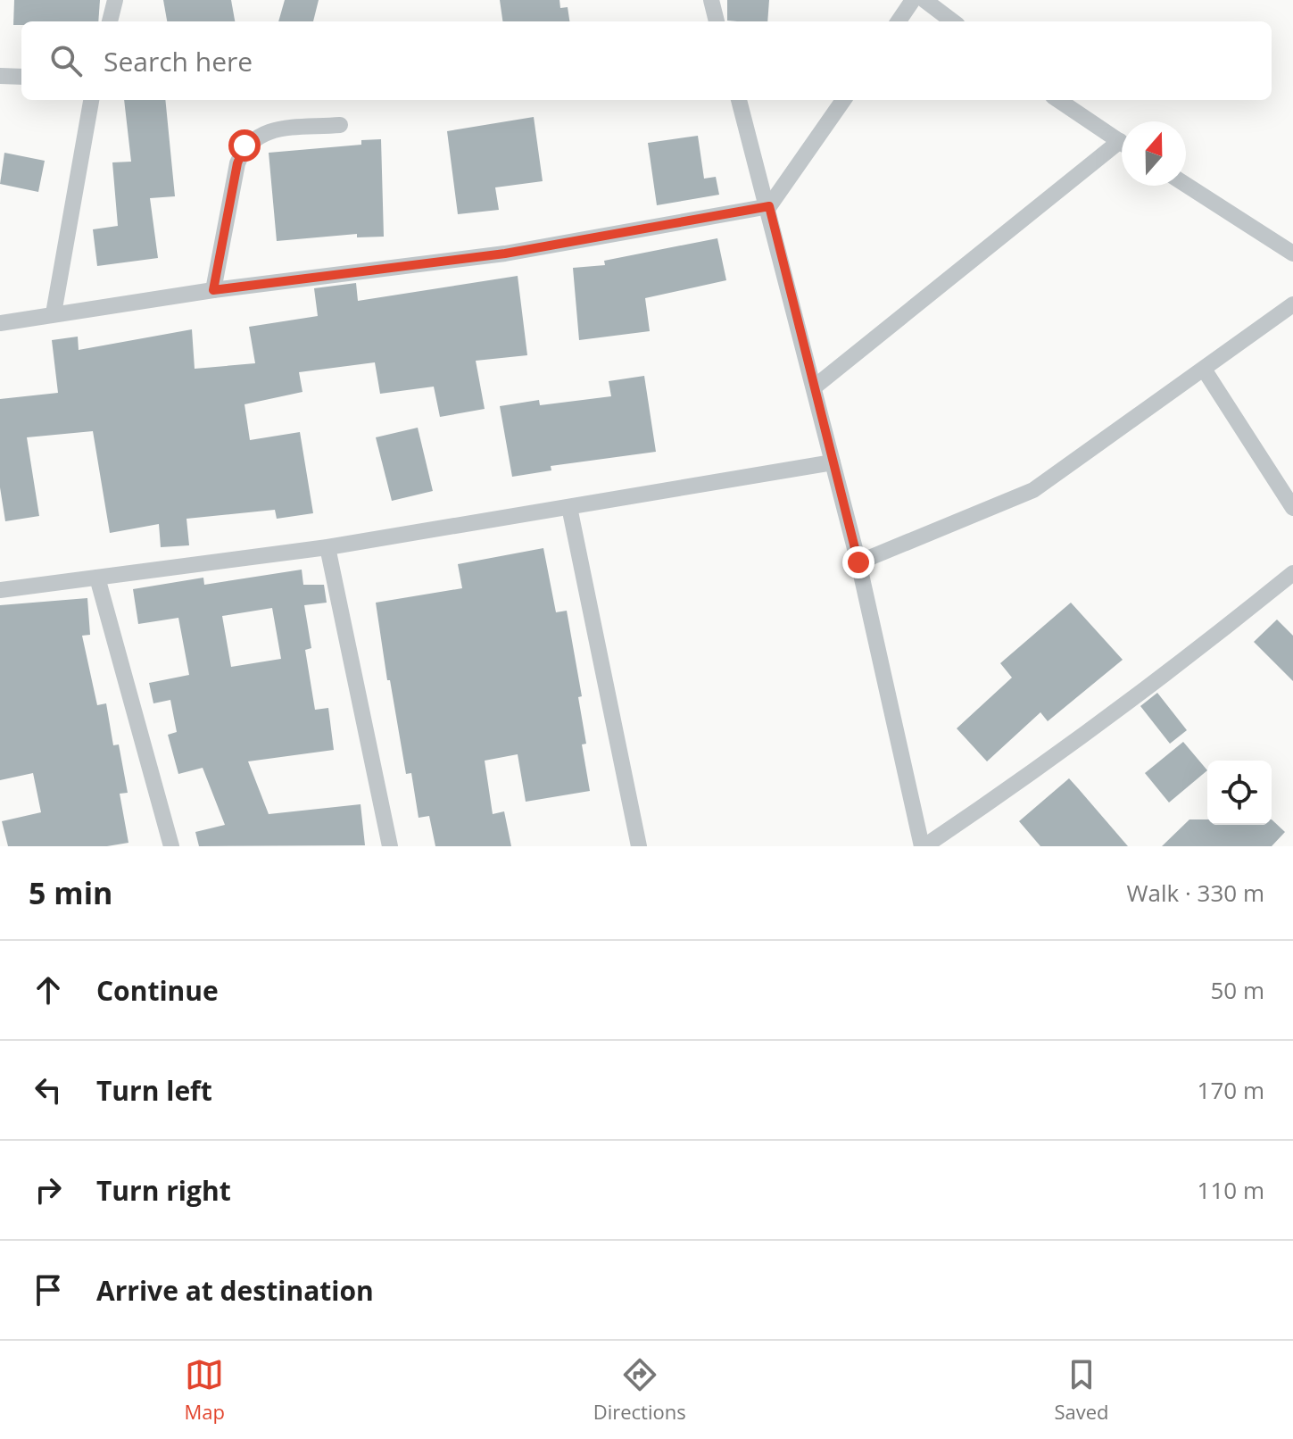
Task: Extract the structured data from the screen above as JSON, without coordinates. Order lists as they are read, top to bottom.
{
  "north": "top",
  "page": {
    "search": "Search here",
    "heading": ["5 min", "Walk · 330 m"],
    "list": [
      ["Continue", "50 m"],
      ["Turn left", "170 m"],
      ["Turn right", "110 m"],
      "Arrive at destination"
    ],
    "nav": ["Map", "Directions", "Saved"]
  }
}
